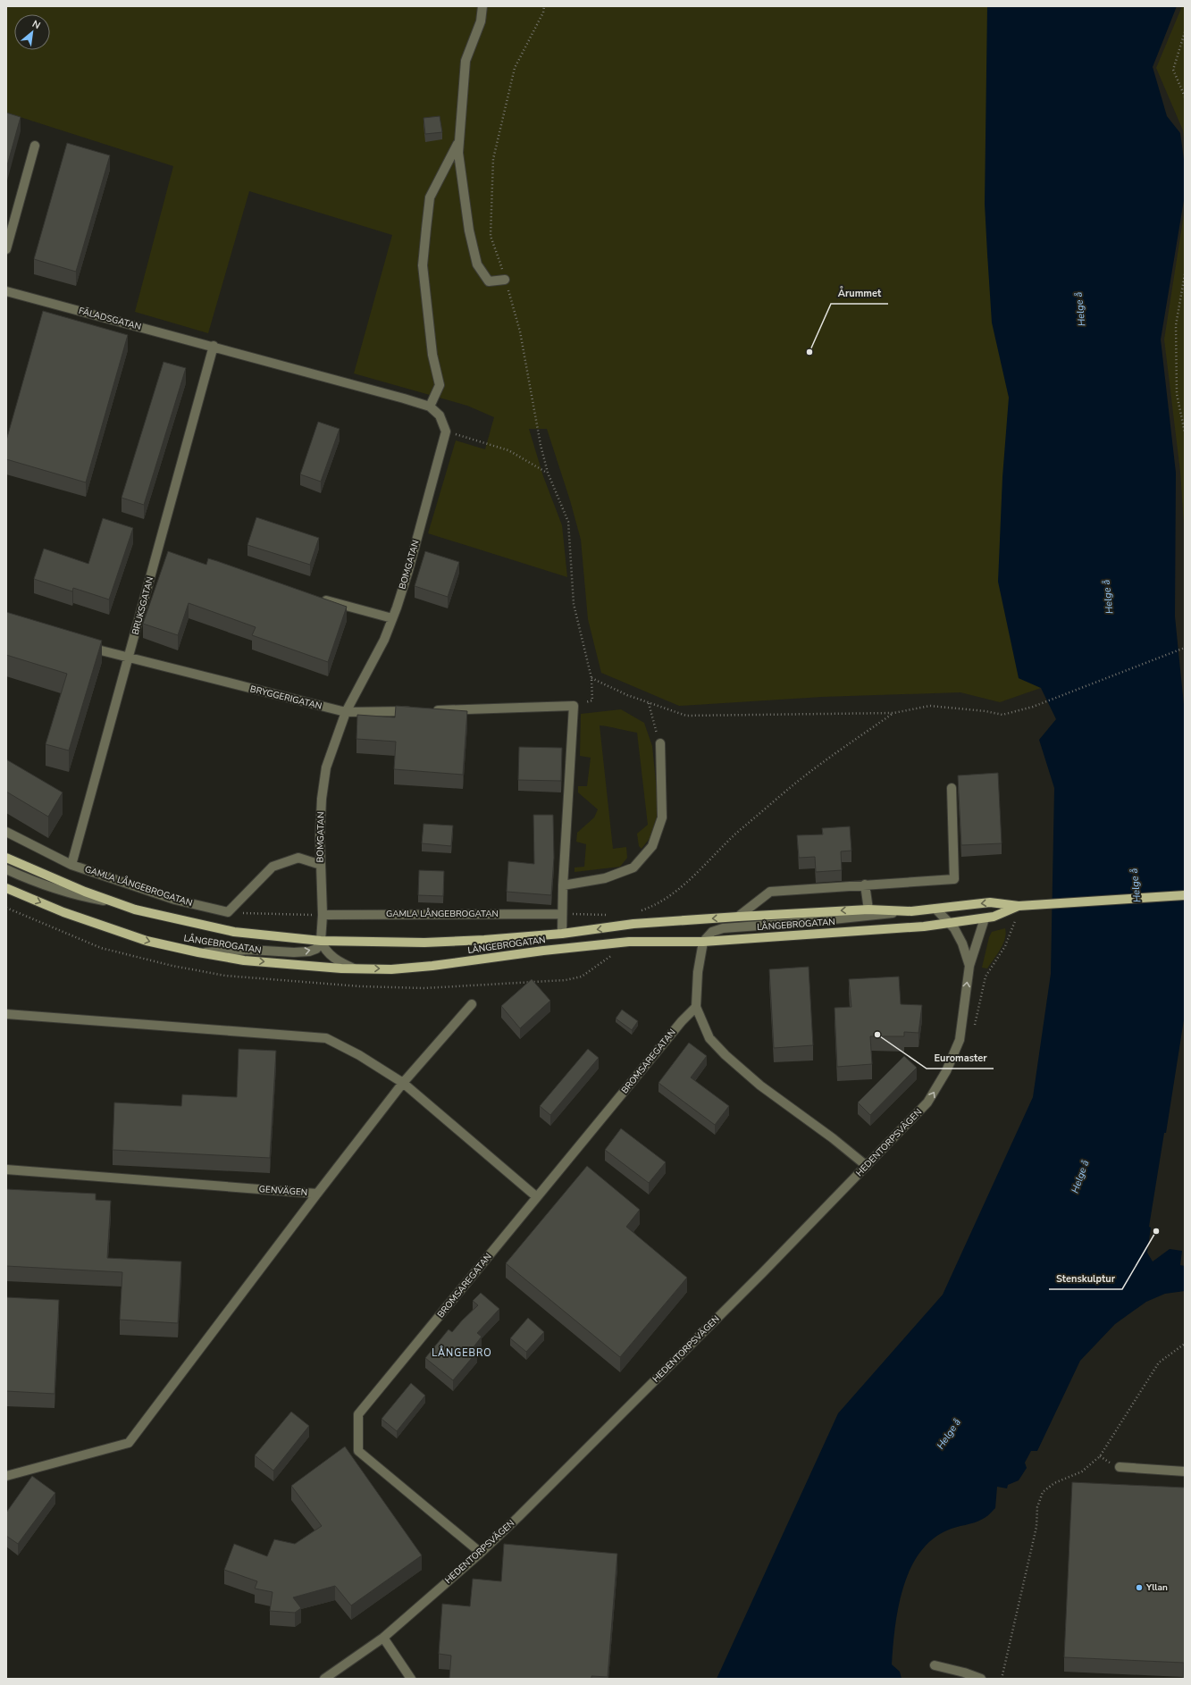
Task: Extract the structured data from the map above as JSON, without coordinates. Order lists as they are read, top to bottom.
{
  "streets": {
    "main road": ["LÅNGEBROGATAN"],
    "street": [
      "FÄLADSGATAN",
      "BOMGATAN",
      "BRUKSGATAN",
      "BRYGGERIGATAN",
      "GAMLA LÅNGEBROGATAN",
      "BROMSAREGATAN",
      "HEDENTORPSVÄGEN",
      "GENVÄGEN"
    ]
  },
  "crossings": [
    ["FÄLADSGATAN", "BRUKSGATAN"],
    ["BOMGATAN", "BRYGGERIGATAN"],
    ["BOMGATAN", "GAMLA LÅNGEBROGATAN"],
    ["BOMGATAN", "LÅNGEBROGATAN"],
    ["BRUKSGATAN", "BRYGGERIGATAN"],
    ["BRUKSGATAN", "GAMLA LÅNGEBROGATAN"],
    ["LÅNGEBROGATAN", "HEDENTORPSVÄGEN"],
    ["BROMSAREGATAN", "HEDENTORPSVÄGEN"]
  ],
  "districts": ["LÅNGEBRO"],
  "water": ["Helge å"],
  "places": [
    "Årummet",
    "Euromaster",
    "Stenskulptur",
    "Yllan"
  ],
  "north": "top right"
}
